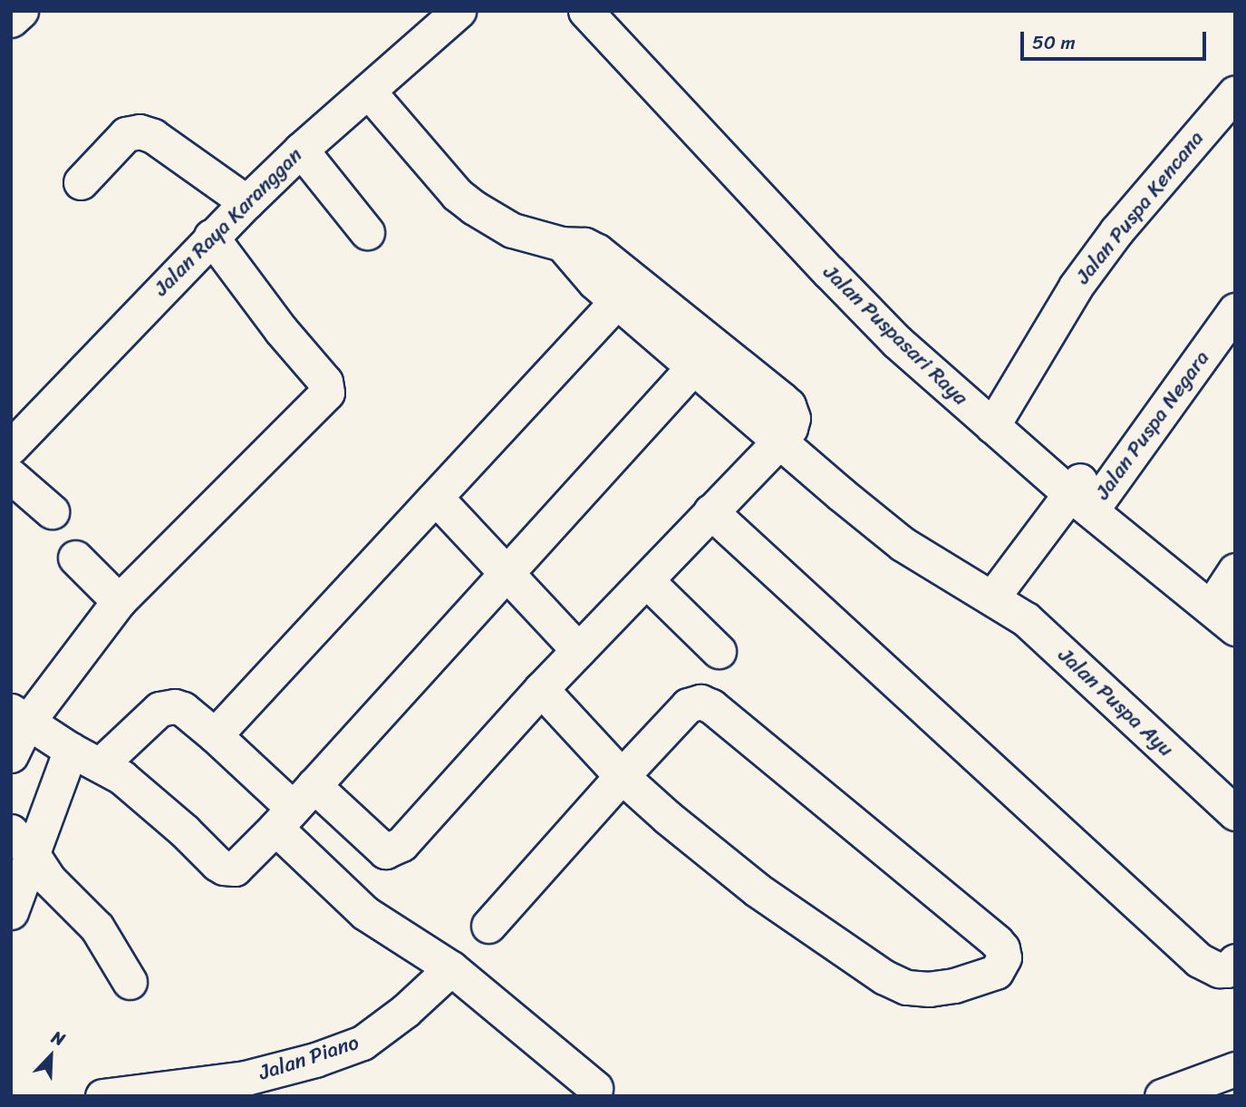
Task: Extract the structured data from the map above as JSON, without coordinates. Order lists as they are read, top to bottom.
{
  "streets": {
    "street": [
      "Jalan Puspa Kencana",
      "Jalan Raya Karanggan",
      "Jalan Puspasari Raya",
      "Jalan Puspa Negara",
      "Jalan Puspa Ayu",
      "Jalan Piano"
    ]
  },
  "crossings": [
    ["Jalan Puspa Kencana", "Jalan Puspasari Raya"],
    ["Jalan Puspasari Raya", "Jalan Puspa Negara"]
  ],
  "scale_bar": "50 m",
  "north": "top right"
}
